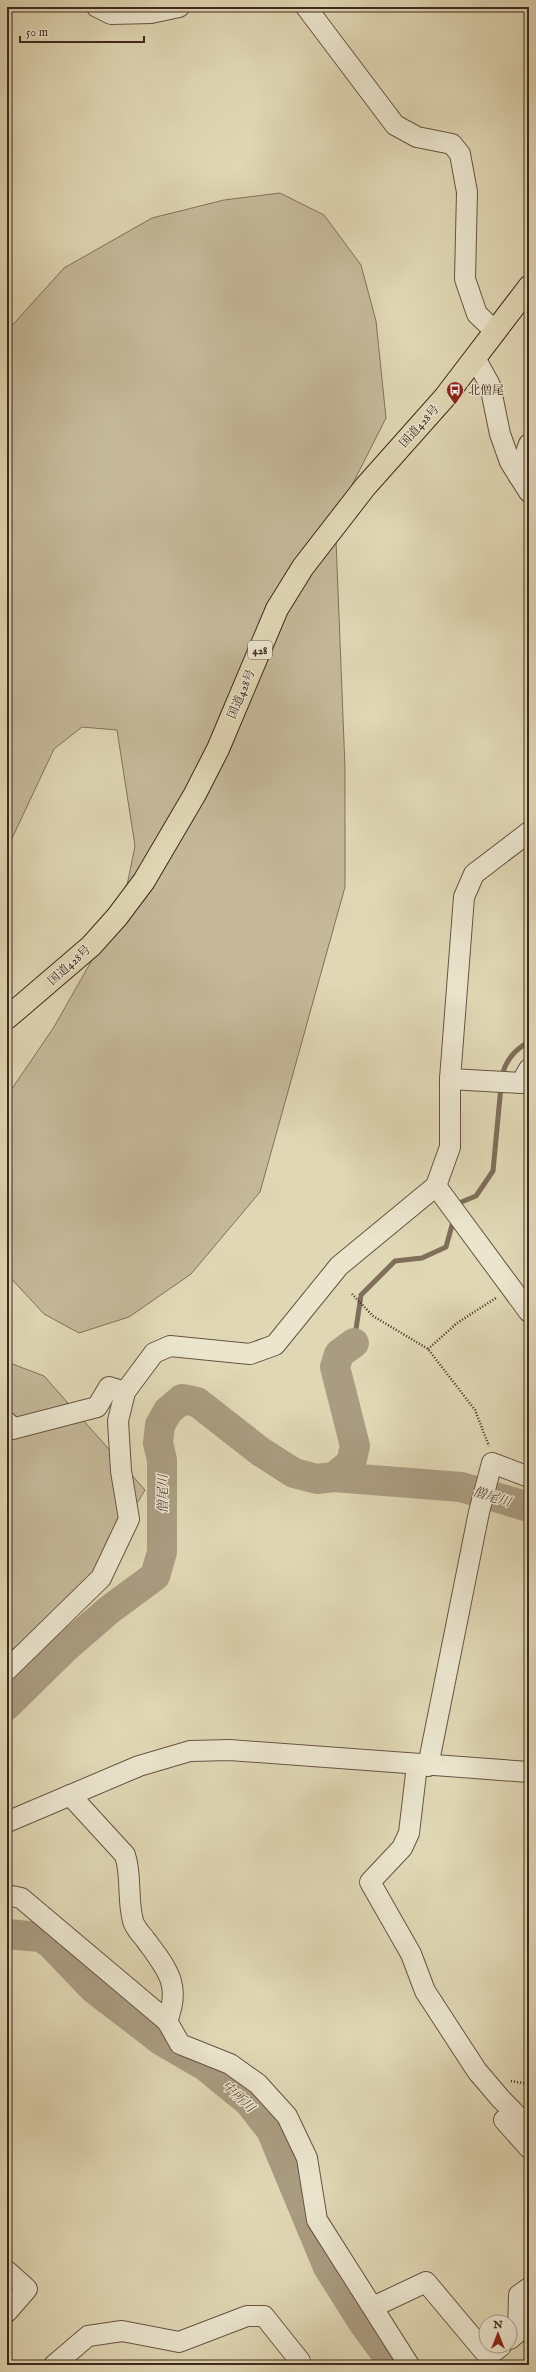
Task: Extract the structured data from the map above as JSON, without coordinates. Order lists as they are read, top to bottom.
{
  "streets": {
    "highway": ["国道428号", "428"]
  },
  "water": ["僧尾川", "中所川"],
  "places": {
    "bus stop": ["北僧尾"]
  },
  "scale_bar": "50 m",
  "north": "top"
}
